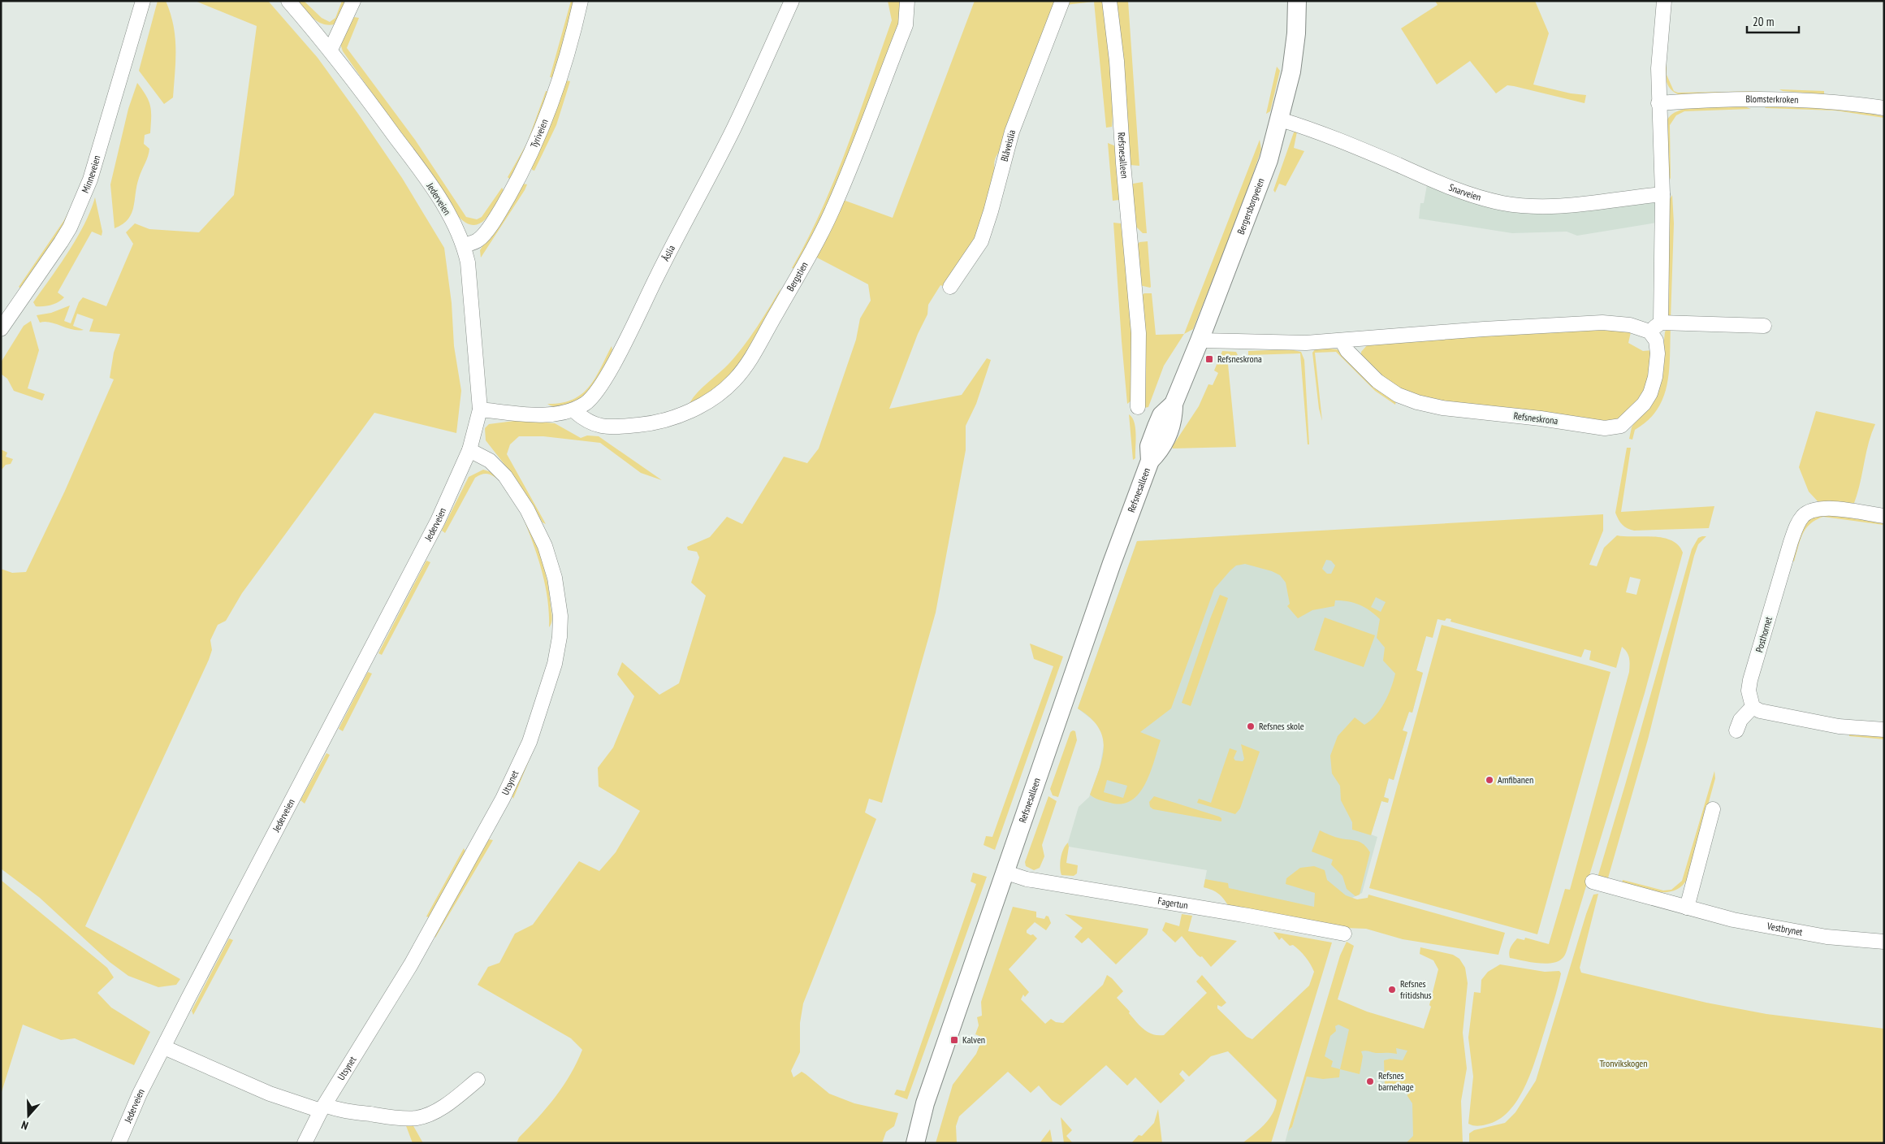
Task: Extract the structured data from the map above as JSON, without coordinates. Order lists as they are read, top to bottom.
{
  "streets": {
    "street": [
      "Blomsterkroken",
      "Tyriveien",
      "Blåveislia",
      "Refsnesalleen",
      "Minneveien",
      "Snarveien",
      "Jederveien",
      "Bergersborgveien",
      "Åslia",
      "Bergstien",
      "Refsneskrona",
      "Posthornet",
      "Utsynet",
      "Fagertun",
      "Vestbrynet"
    ]
  },
  "crossings": [
    ["Tyriveien", "Jederveien"],
    ["Refsnesalleen", "Bergersborgveien"],
    ["Refsnesalleen", "Fagertun"],
    ["Snarveien", "Bergersborgveien"],
    ["Jederveien", "Åslia"],
    ["Jederveien", "Utsynet"],
    ["Åslia", "Bergstien"]
  ],
  "parks": ["Tronvikskogen"],
  "places": {
    "transit": ["Refsneskrona", "Kalven"],
    "other": [
      "Refsnes skole",
      "Amfibanen",
      "Refsnes fritidshus",
      "Refsnes barnehage"
    ]
  },
  "scale_bar": "20 m",
  "north": "bottom"
}
